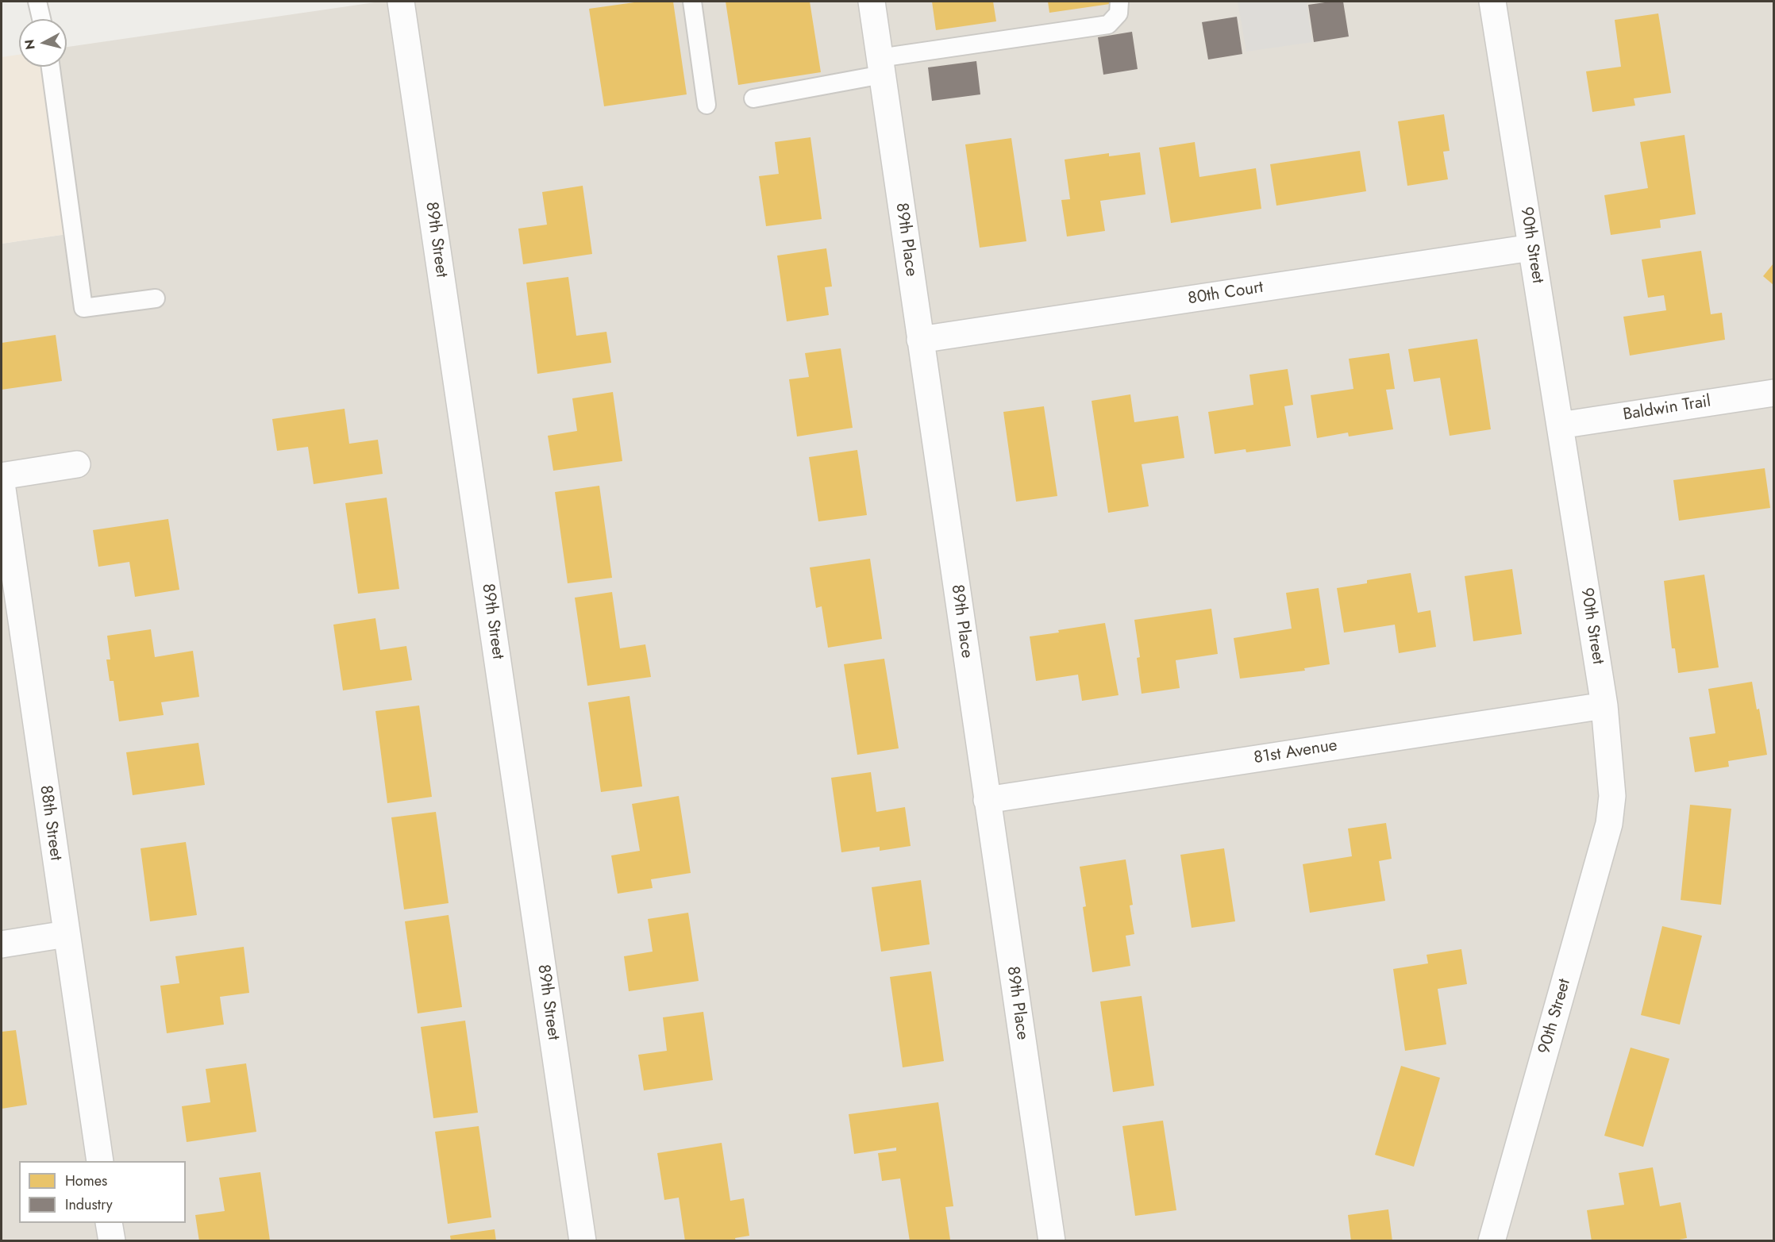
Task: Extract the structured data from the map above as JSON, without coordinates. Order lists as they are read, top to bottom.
{
  "streets": {
    "street": [
      "89th Street",
      "89th Place",
      "90th Street",
      "80th Court",
      "Baldwin Trail",
      "81st Avenue",
      "88th Street"
    ]
  },
  "crossings": [
    ["89th Place", "80th Court"],
    ["89th Place", "81st Avenue"],
    ["90th Street", "80th Court"],
    ["90th Street", "Baldwin Trail"],
    ["90th Street", "81st Avenue"]
  ],
  "legend": ["Homes", "Industry"],
  "north": "left"
}
